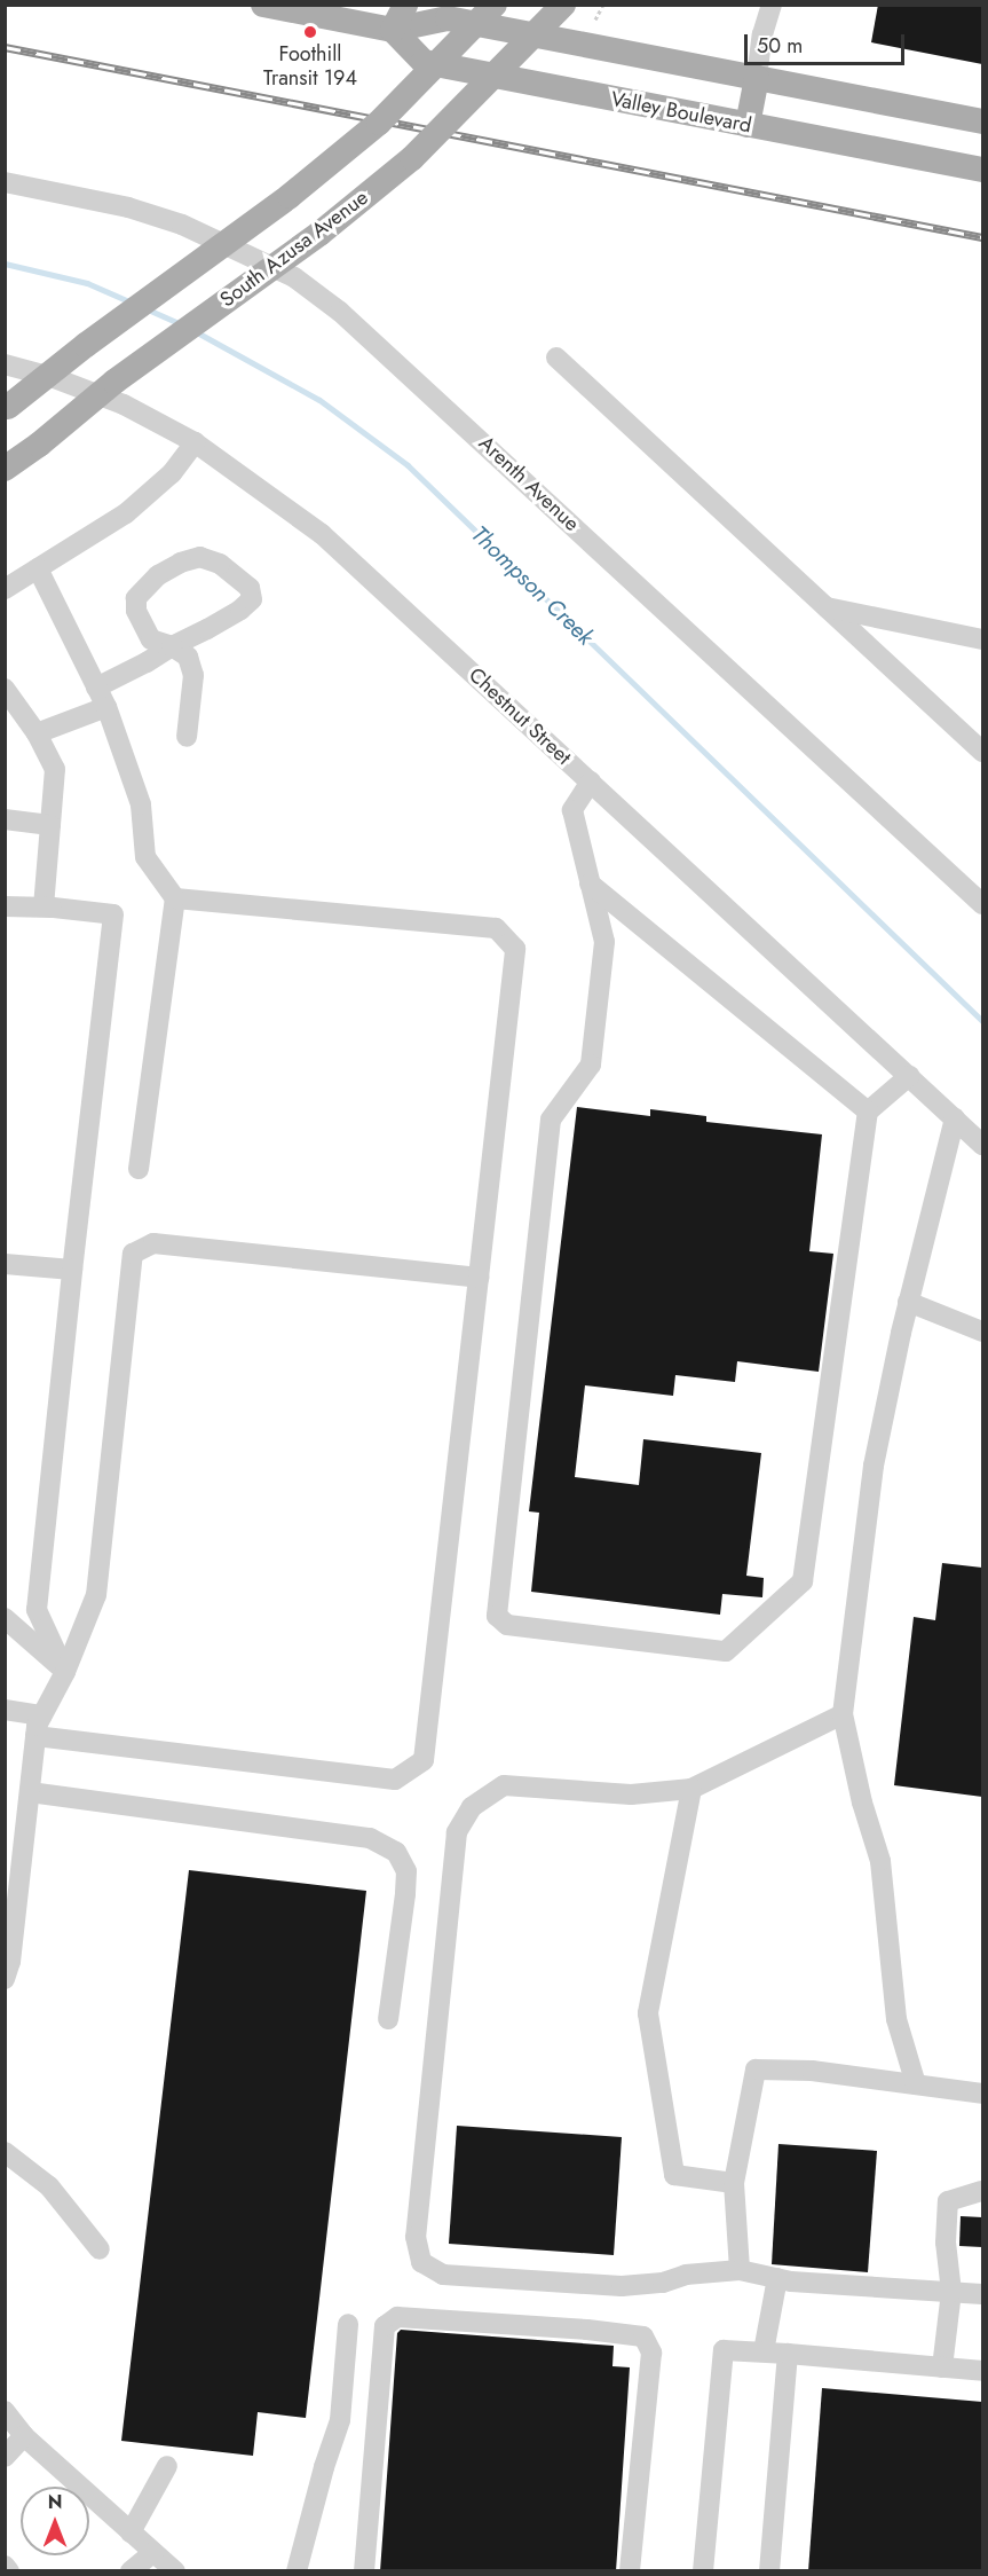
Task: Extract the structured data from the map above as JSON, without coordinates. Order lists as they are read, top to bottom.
{
  "streets": {
    "main road": ["Valley Boulevard", "South Azusa Avenue"],
    "street": ["Arenth Avenue", "Chestnut Street"]
  },
  "water": ["Thompson Creek"],
  "places": ["Foothill Transit 194"],
  "scale_bar": "50 m",
  "north": "top"
}
